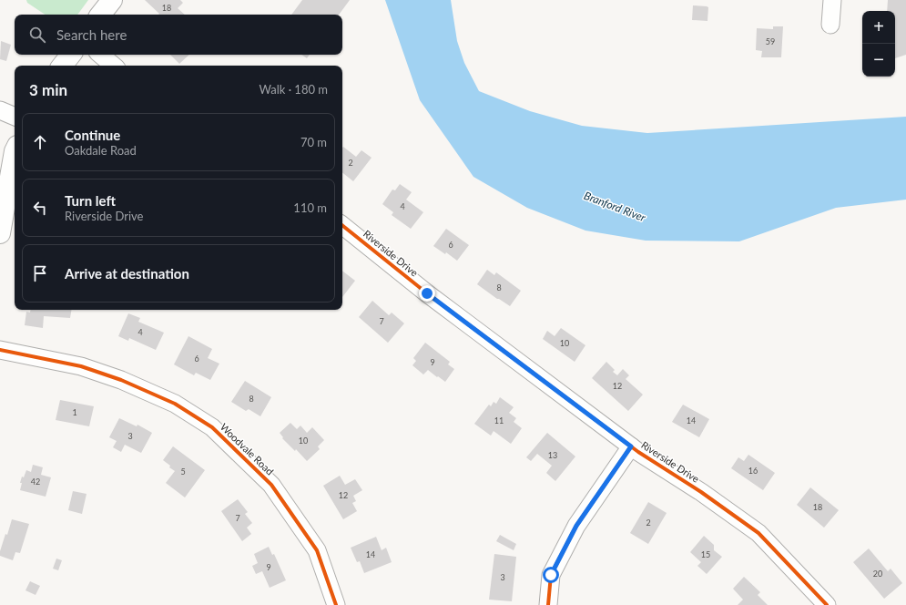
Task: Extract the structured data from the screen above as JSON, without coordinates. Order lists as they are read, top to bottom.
{
  "streets": {
    "street": ["Riverside Drive", "Woodvale Road"]
  },
  "water": ["Branford River"],
  "house_numbers": [
    "18",
    "59",
    "2",
    "4",
    "6",
    "8",
    "7",
    "4",
    "10",
    "6",
    "9",
    "12",
    "8",
    "1",
    "11",
    "14",
    "3",
    "10",
    "13",
    "16",
    "5",
    "42",
    "12",
    "18",
    "7",
    "2",
    "14",
    "15",
    "9",
    "20",
    "3"
  ],
  "page": {
    "map_buttons": ["+", "−"],
    "search": "Search here",
    "heading": ["3 min", "Walk · 180 m"],
    "list": [
      ["Continue", "Oakdale Road", "70 m"],
      ["Turn left", "Riverside Drive", "110 m"],
      "Arrive at destination"
    ]
  }
}
